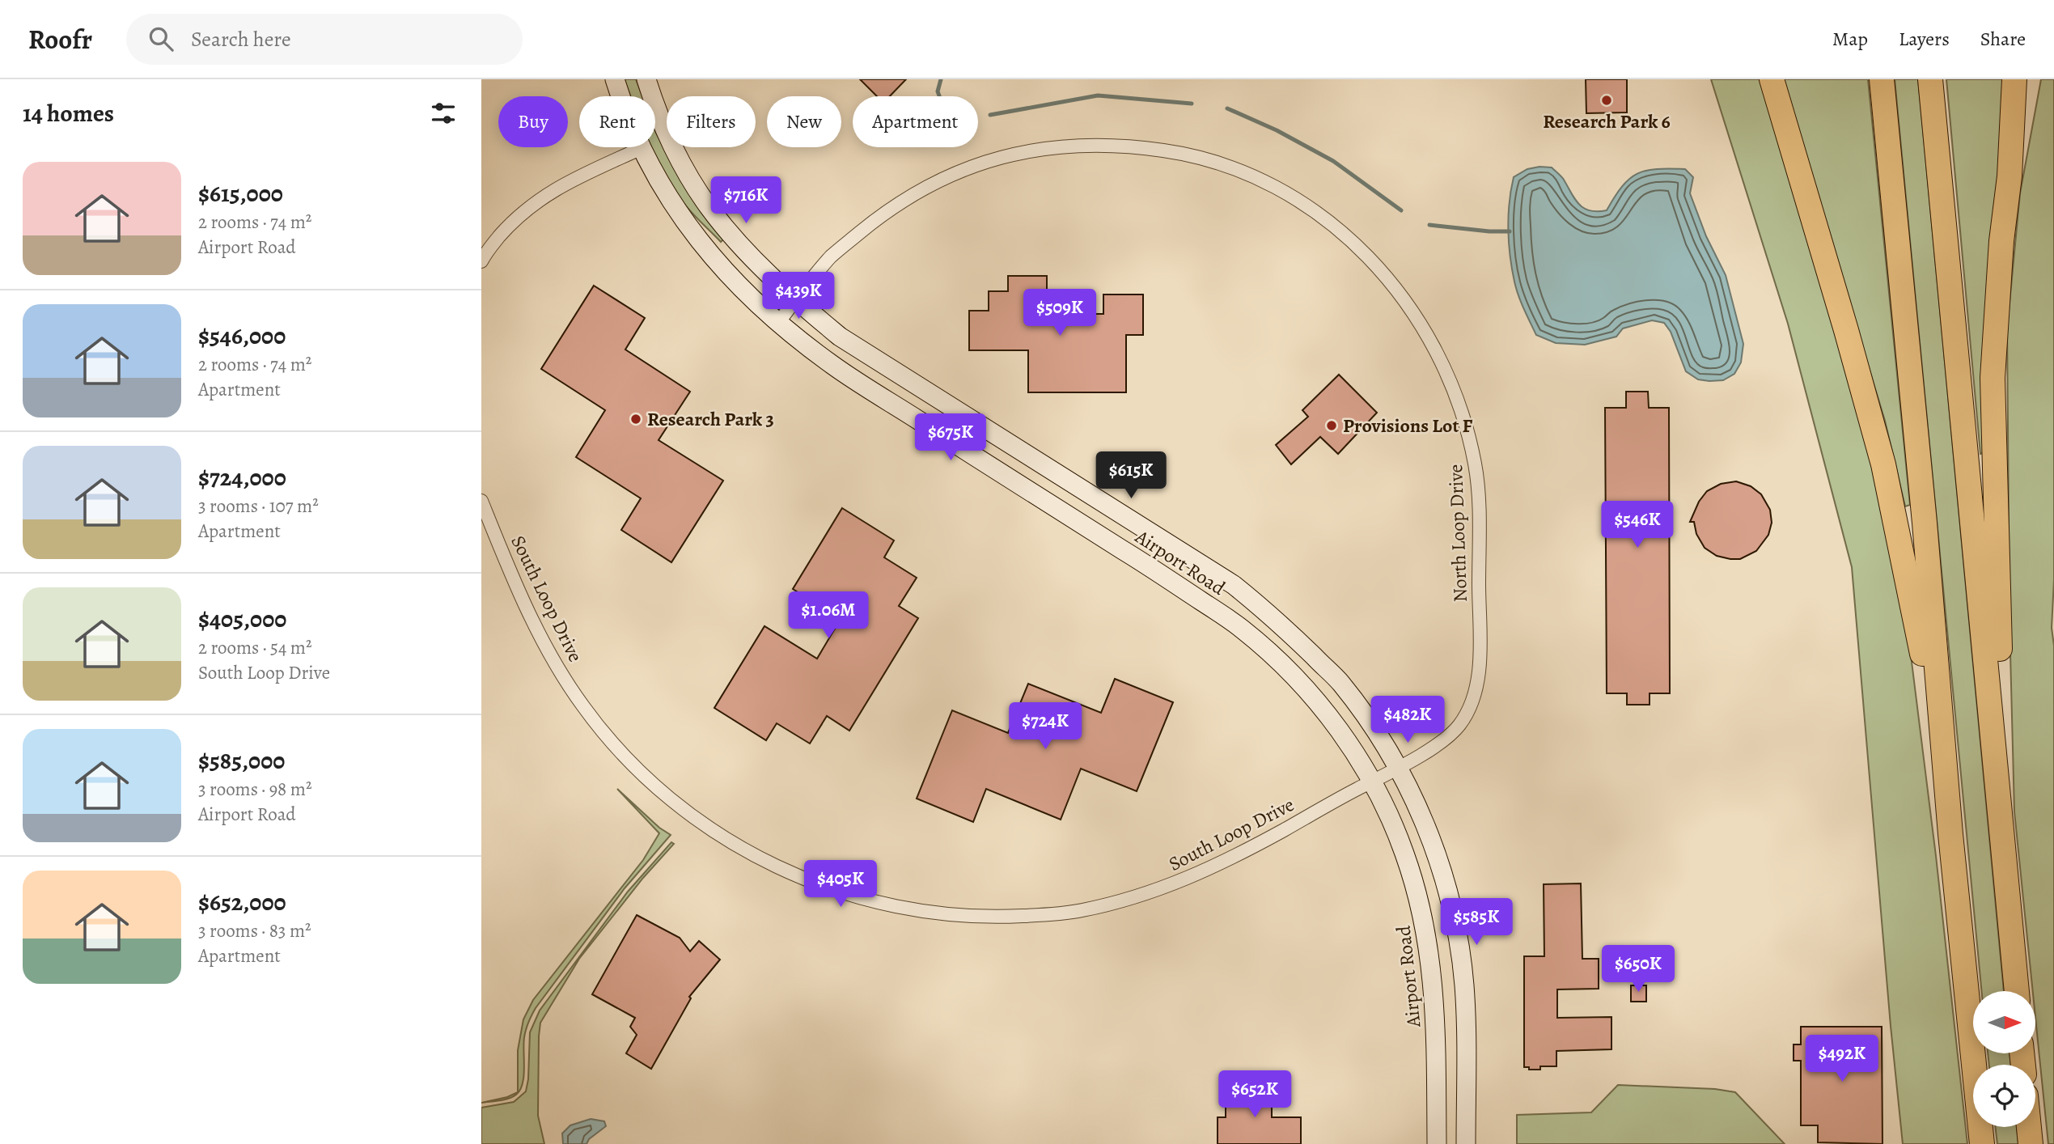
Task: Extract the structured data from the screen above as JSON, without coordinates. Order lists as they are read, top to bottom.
{
  "streets": {
    "main road": ["Airport Road"],
    "street": ["North Loop Drive", "South Loop Drive"]
  },
  "crossings": [
    ["North Loop Drive", "Airport Road"],
    ["North Loop Drive", "South Loop Drive"],
    ["Airport Road", "South Loop Drive"]
  ],
  "places": ["Research Park 6", "Research Park 3", "Provisions Lot F"],
  "north": "right",
  "page": {
    "header": "Roofr",
    "search": "Search here",
    "nav": ["Map", "Layers", "Share"],
    "heading": "14 homes",
    "chip": [
      "Buy",
      "Rent",
      "Filters",
      "New",
      "Apartment"
    ],
    "list": [
      {
        "name": "$615,000",
        "note": "2 rooms · 74 m² · Airport Road"
      },
      {
        "name": "$546,000",
        "note": "2 rooms · 74 m² · Apartment"
      },
      {
        "name": "$724,000",
        "note": "3 rooms · 107 m² · Apartment"
      },
      {
        "name": "$405,000",
        "note": "2 rooms · 54 m² · South Loop Drive"
      },
      {
        "name": "$585,000",
        "note": "3 rooms · 98 m² · Airport Road"
      },
      {
        "name": "$652,000",
        "note": "3 rooms · 83 m² · Apartment"
      }
    ],
    "price": [
      "$716K",
      "$439K",
      "$509K",
      "$675K",
      "$615K",
      "$546K",
      "$1.06M",
      "$482K",
      "$724K",
      "$405K",
      "$585K",
      "$650K",
      "$492K",
      "$652K"
    ]
  }
}
